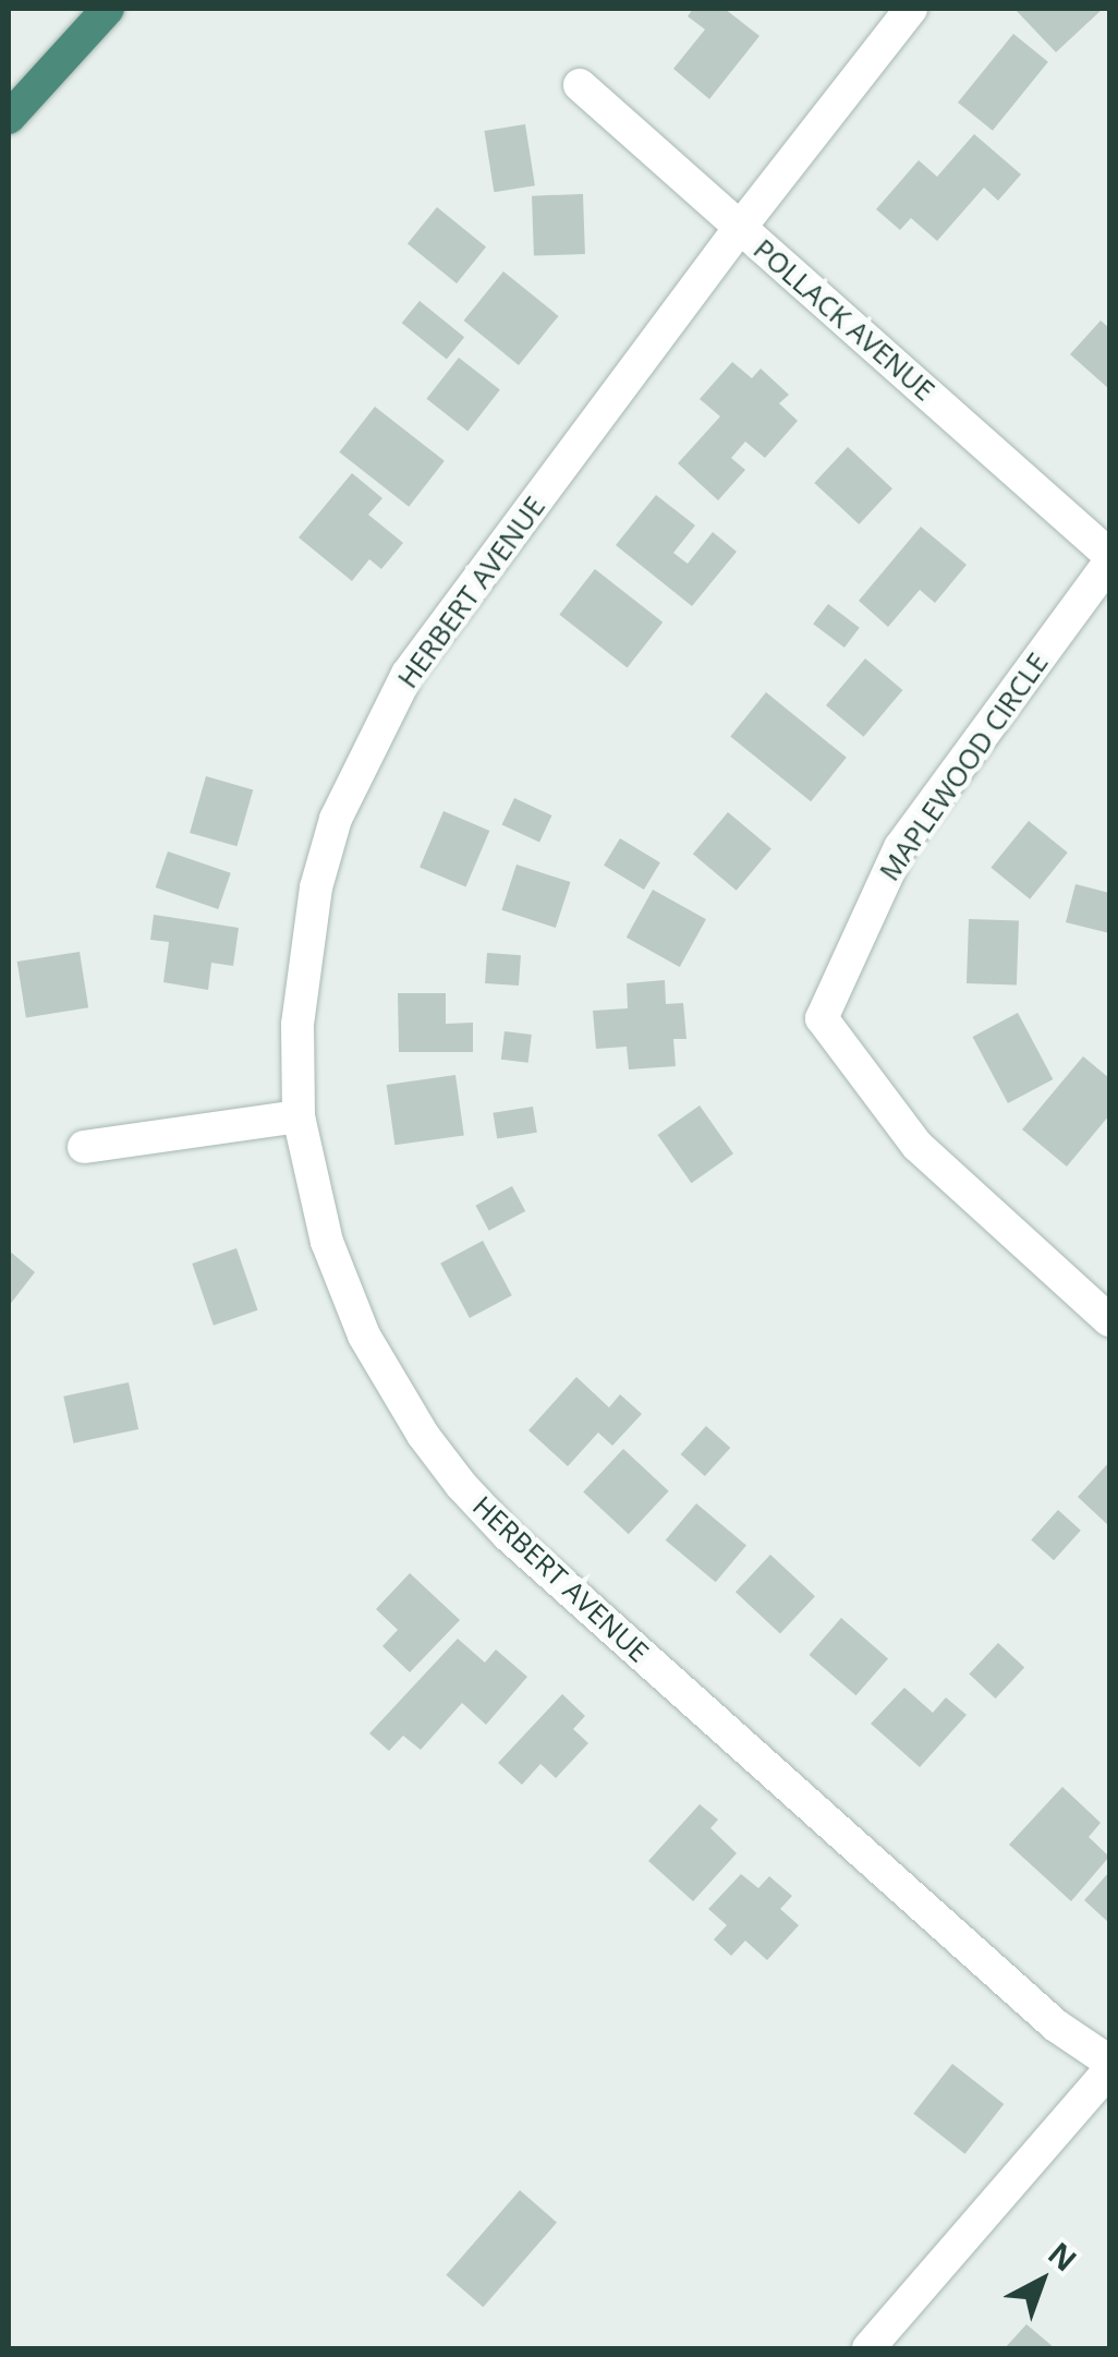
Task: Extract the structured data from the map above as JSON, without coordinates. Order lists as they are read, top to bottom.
{
  "streets": {
    "street": ["POLLACK AVENUE", "HERBERT AVENUE", "MAPLEWOOD CIRCLE"]
  },
  "crossings": [
    ["POLLACK AVENUE", "HERBERT AVENUE"]
  ],
  "north": "top right"
}
